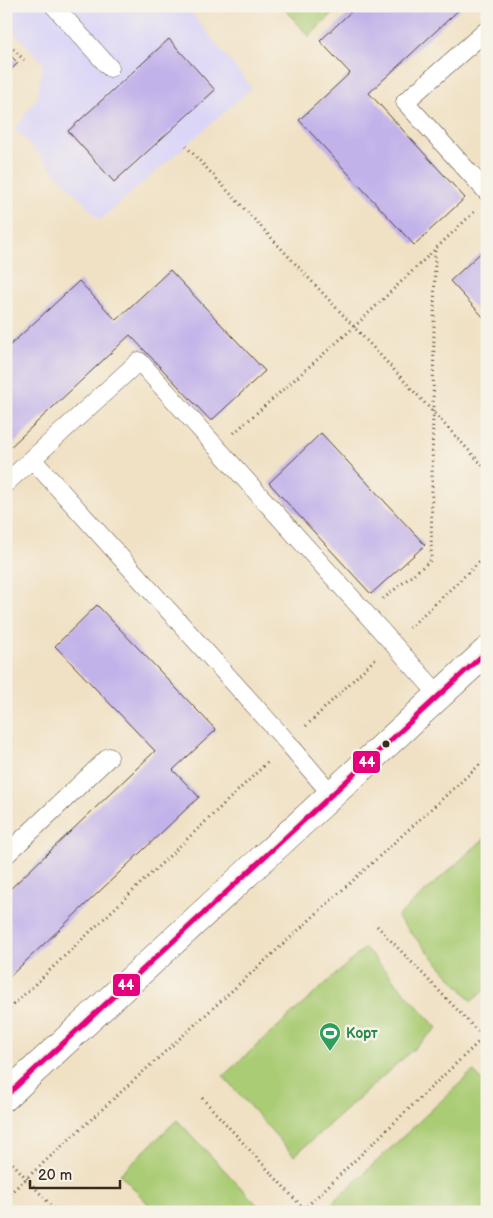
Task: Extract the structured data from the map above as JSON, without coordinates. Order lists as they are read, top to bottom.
{
  "places": {
    "sports": ["Корт"]
  },
  "lines": ["transit line 44"],
  "scale_bar": "20 m"
}
